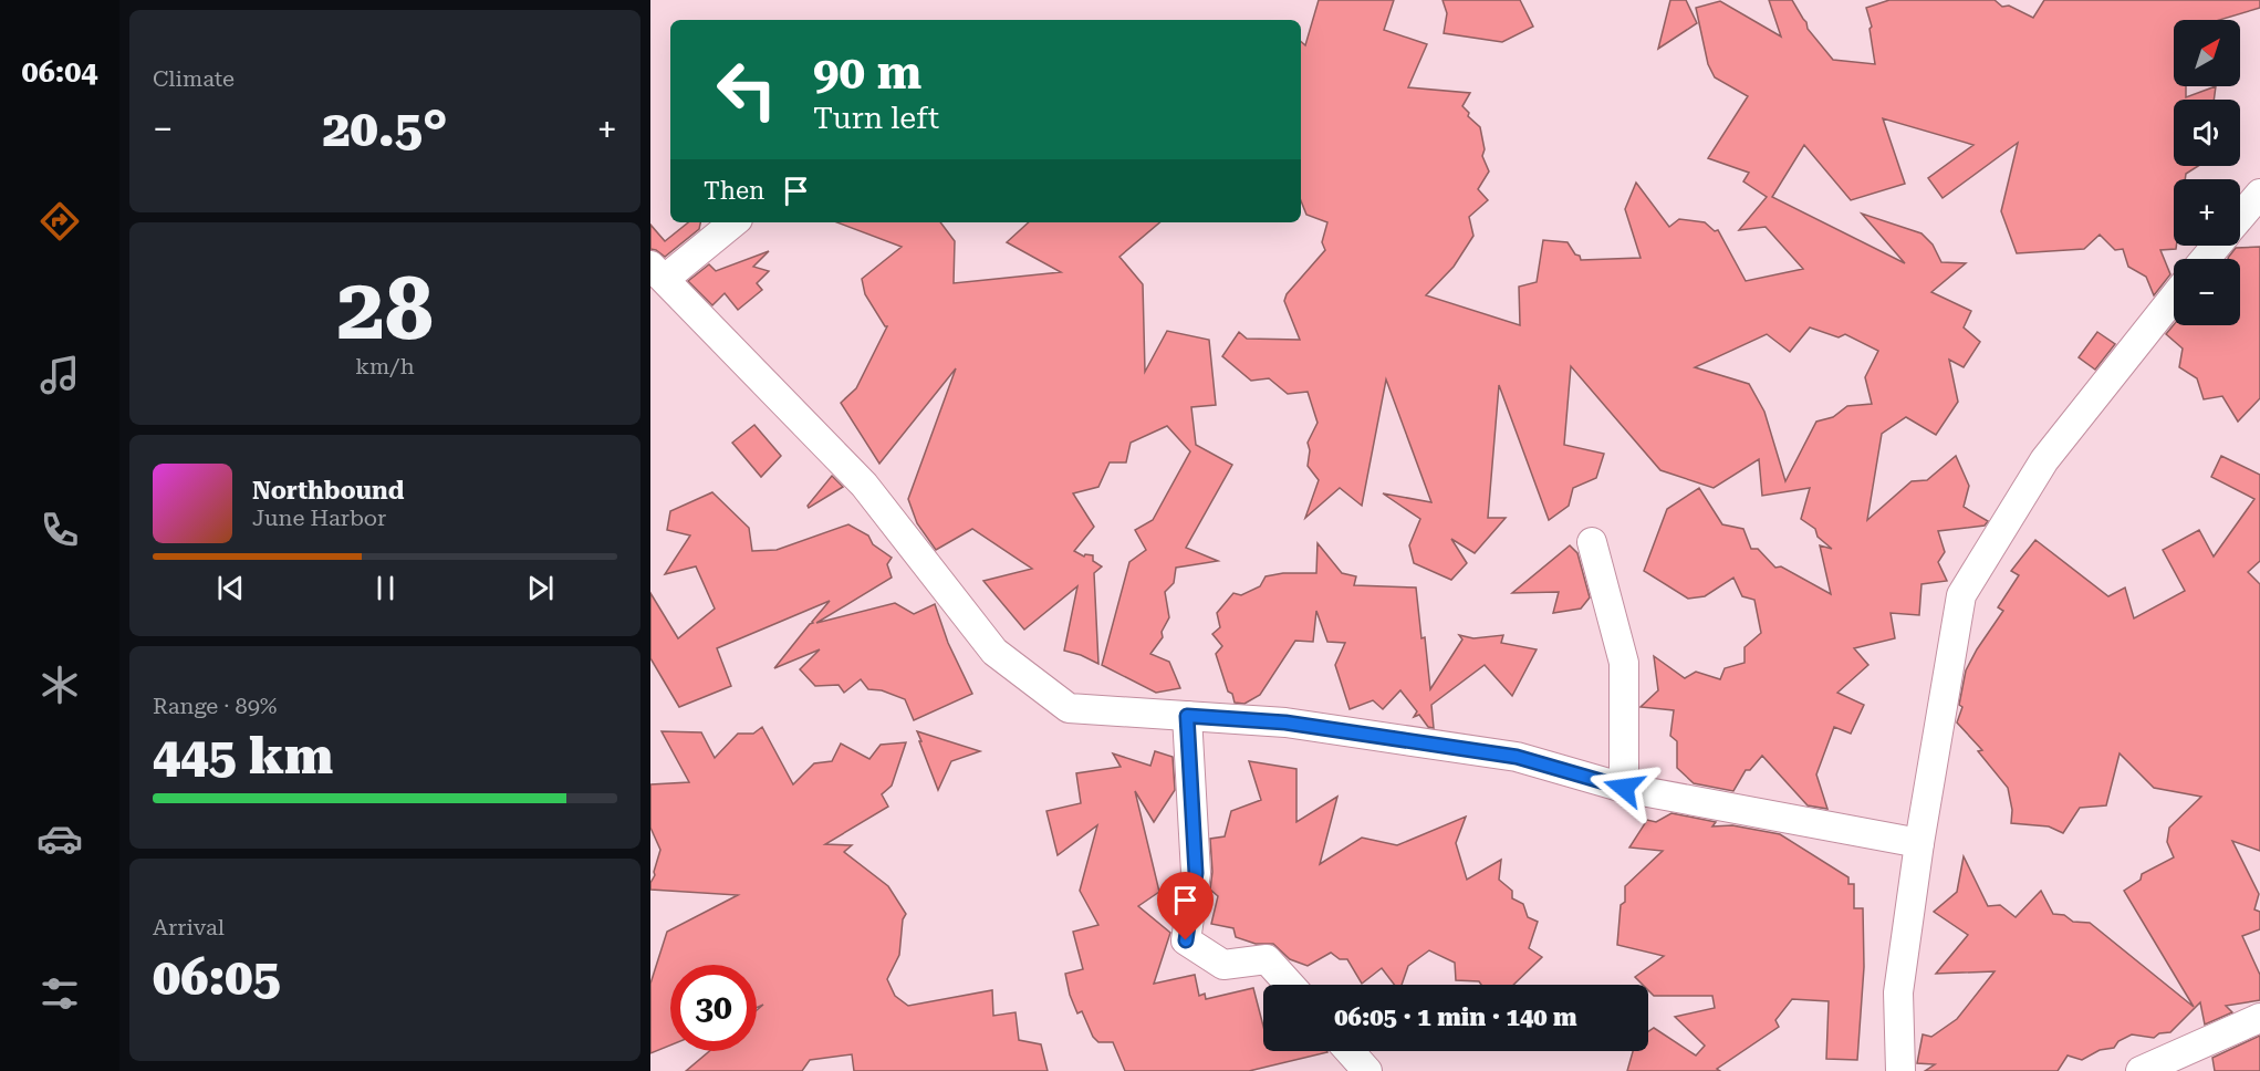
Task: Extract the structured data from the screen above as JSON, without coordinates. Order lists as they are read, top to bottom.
{
  "north": "top right",
  "page": {
    "tabs": "06:04",
    "tile": [
      "Climate",
      ["28", "km/h"],
      ["Range · 89%", "445 km"],
      ["Arrival", "06:05"]
    ],
    "map_buttons": ["+", "−"],
    "turn": ["90 m", "Turn left"],
    "heat": ["−", "20.5°", "+"],
    "then": "Then",
    "song": ["Northbound", "June Harbor"],
    "limit": "30",
    "trip": "06:05 · 1 min · 140 m"
  }
}
